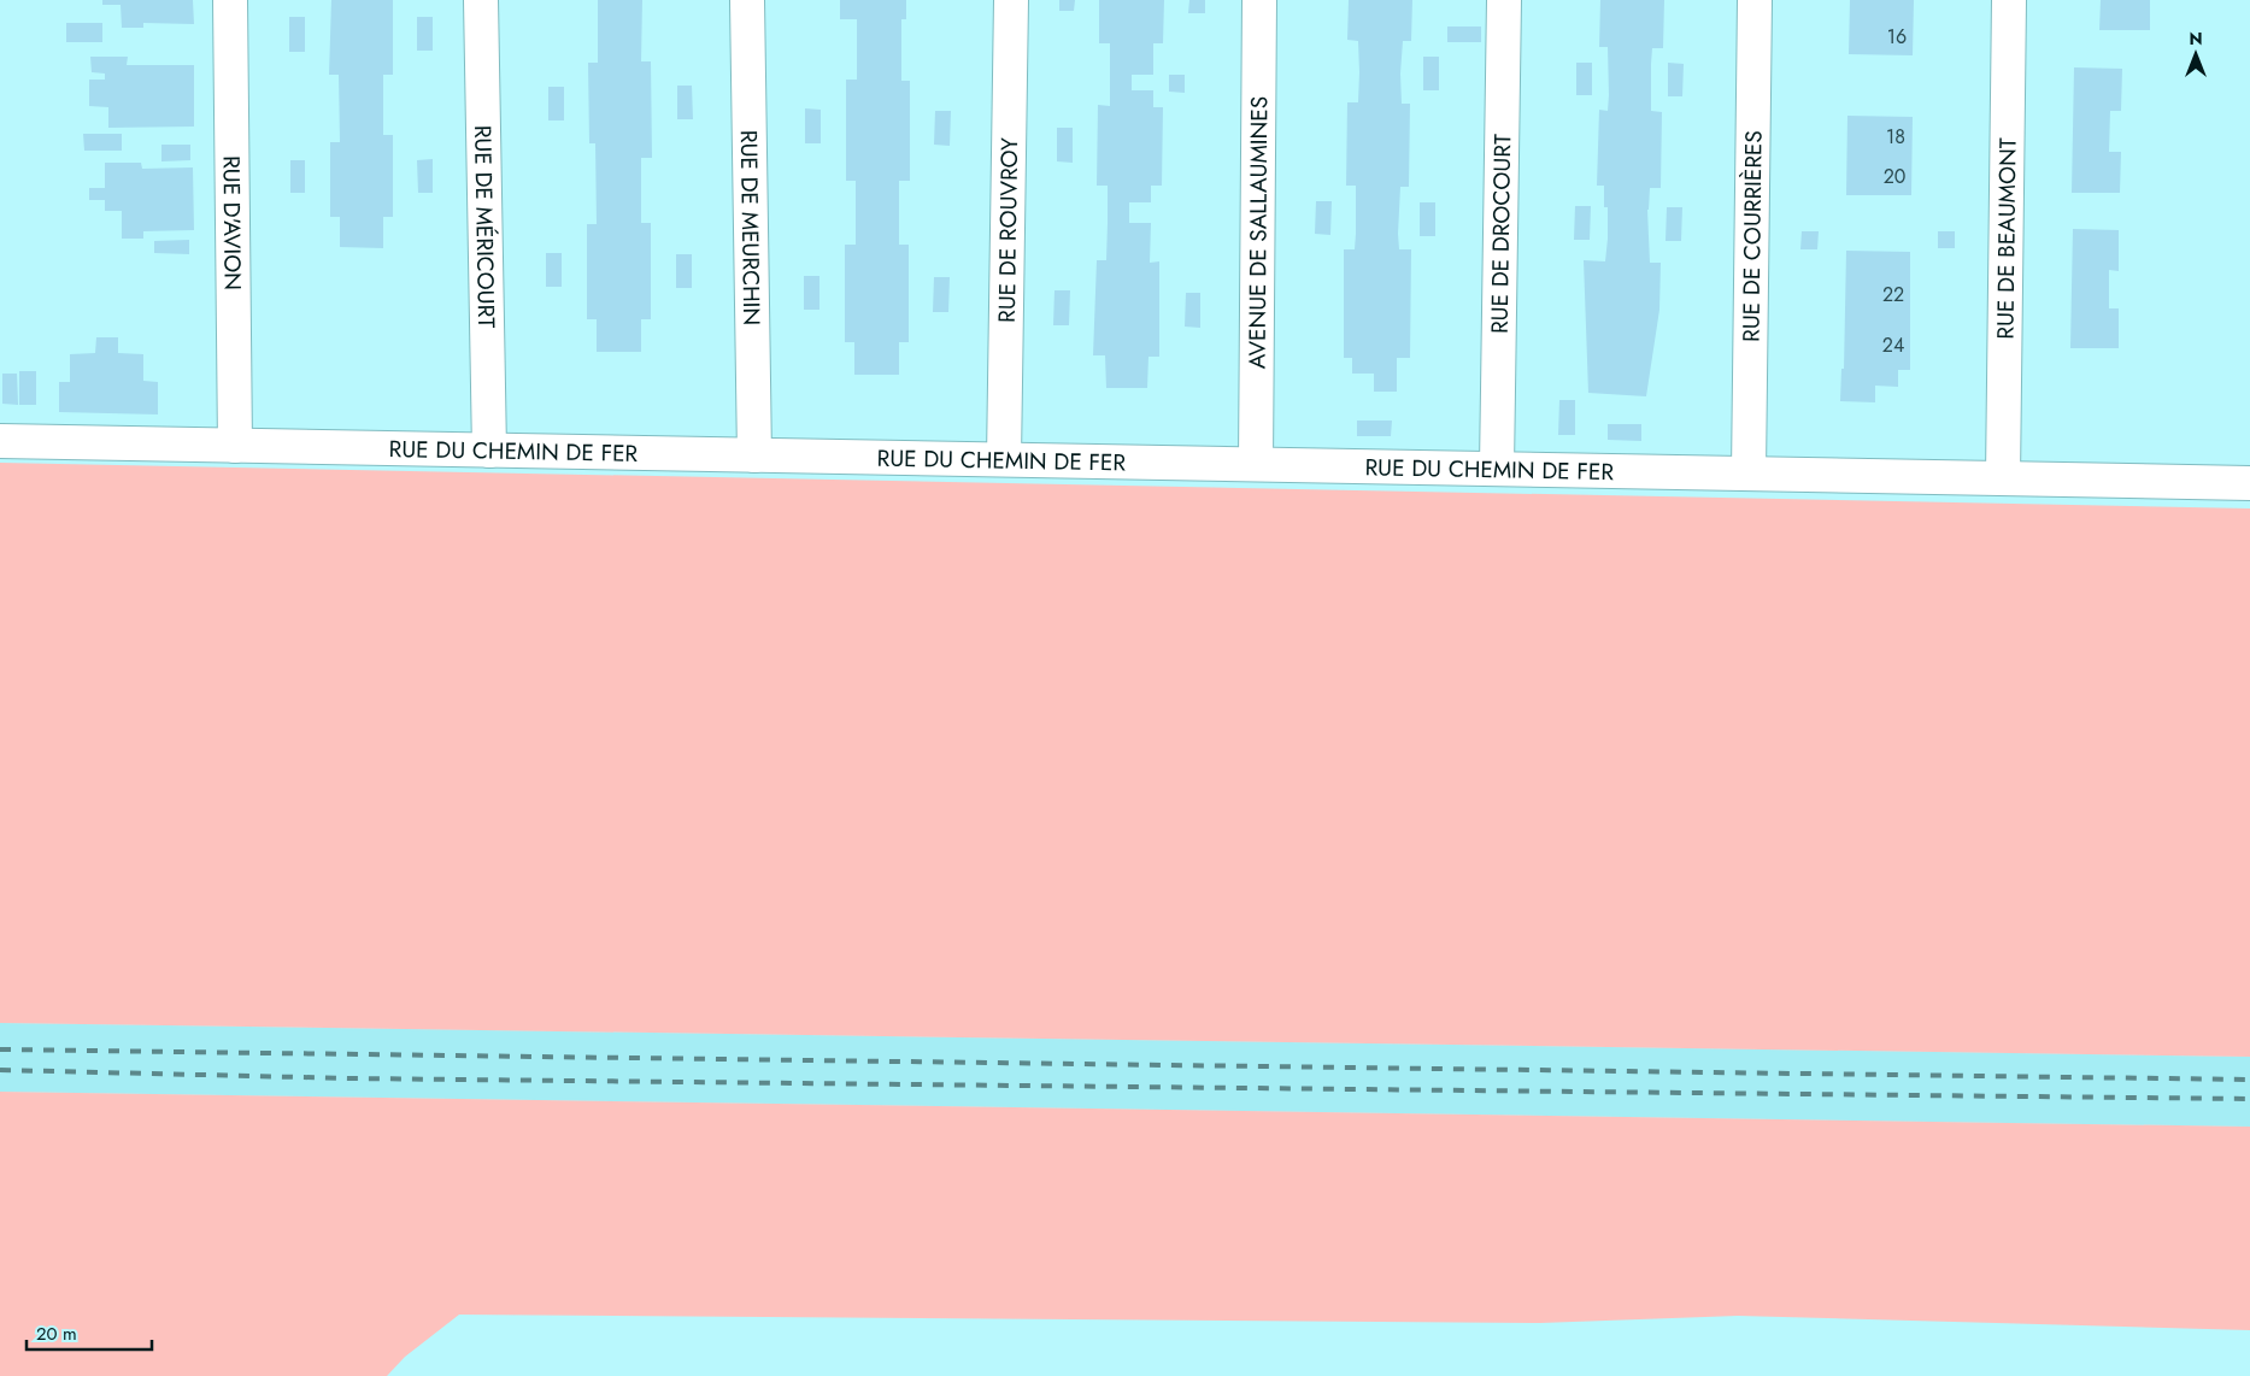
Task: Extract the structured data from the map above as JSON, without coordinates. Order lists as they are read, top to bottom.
{
  "streets": {
    "street": [
      "RUE D'AVION",
      "RUE DE MÉRICOURT",
      "RUE DE MEURCHIN",
      "RUE DE ROUVROY",
      "AVENUE DE SALLAUMINES",
      "RUE DE DROCOURT",
      "RUE DE COURRIÈRES",
      "RUE DE BEAUMONT",
      "RUE DU CHEMIN DE FER"
    ]
  },
  "crossings": [
    ["RUE D'AVION", "RUE DU CHEMIN DE FER"],
    ["RUE DE MÉRICOURT", "RUE DU CHEMIN DE FER"],
    ["RUE DE MEURCHIN", "RUE DU CHEMIN DE FER"],
    ["RUE DE ROUVROY", "RUE DU CHEMIN DE FER"],
    ["AVENUE DE SALLAUMINES", "RUE DU CHEMIN DE FER"],
    ["RUE DE DROCOURT", "RUE DU CHEMIN DE FER"],
    ["RUE DE COURRIÈRES", "RUE DU CHEMIN DE FER"],
    ["RUE DE BEAUMONT", "RUE DU CHEMIN DE FER"]
  ],
  "house_numbers": [
    "16",
    "18",
    "20",
    "22",
    "24"
  ],
  "scale_bar": "20 m",
  "north": "top"
}
